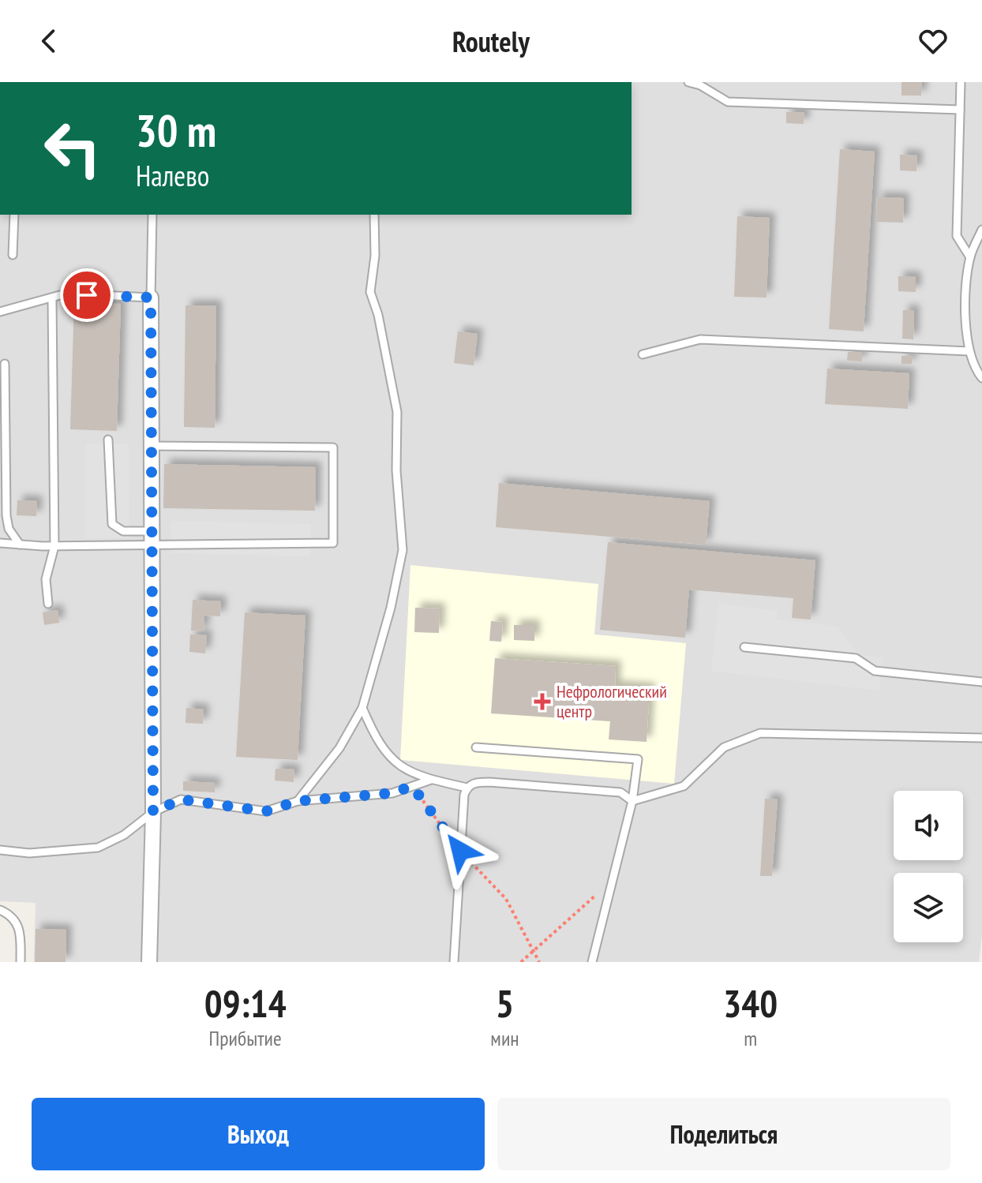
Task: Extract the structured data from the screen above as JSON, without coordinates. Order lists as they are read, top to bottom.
{
  "places": {
    "health": ["Нефрологический центр"]
  },
  "page": {
    "header": "Routely",
    "turn": ["30 m", "Налево"],
    "eta": [
      "09:14",
      "Прибытие",
      "5",
      "мин",
      "340",
      "m"
    ],
    "buttons": ["Выход", "Поделиться"]
  }
}
